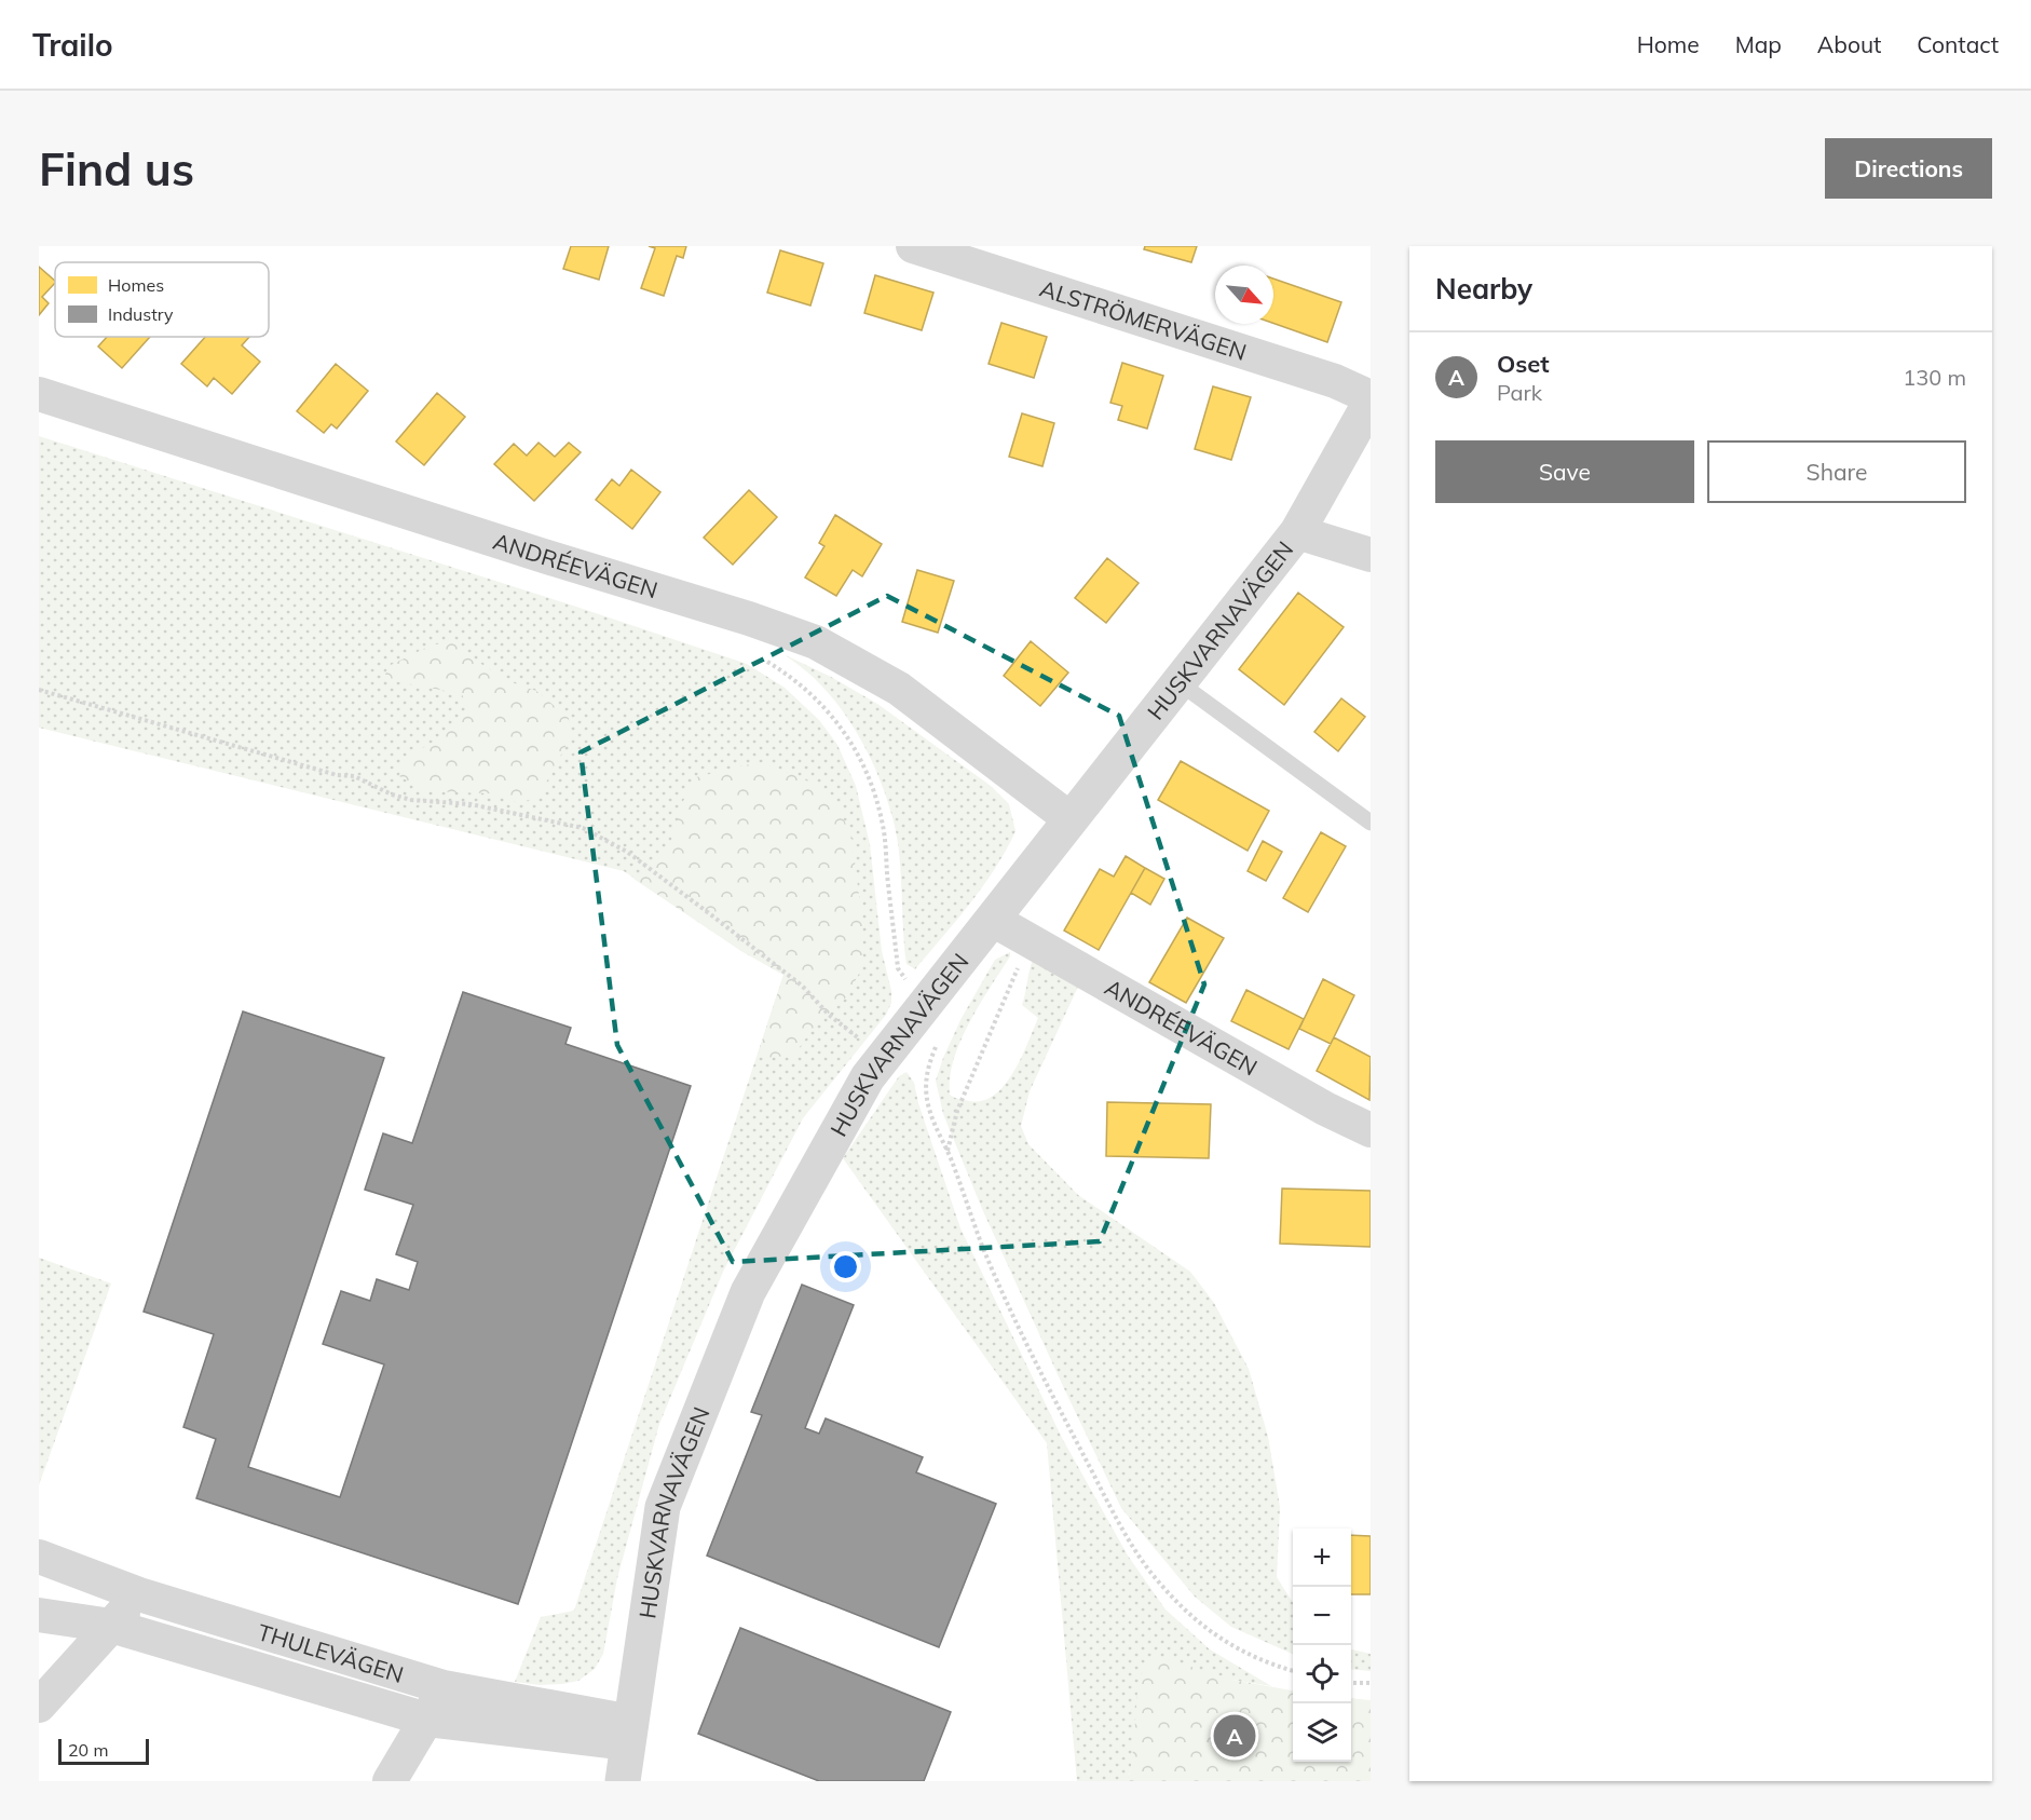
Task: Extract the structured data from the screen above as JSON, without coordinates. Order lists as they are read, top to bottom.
{
  "streets": {
    "street": [
      "ALSTRÖMERVÄGEN",
      "ANDRÉEVÄGEN",
      "HUSKVARNAVÄGEN",
      "THULEVÄGEN"
    ]
  },
  "crossings": [
    ["ALSTRÖMERVÄGEN", "HUSKVARNAVÄGEN"],
    ["ANDRÉEVÄGEN", "HUSKVARNAVÄGEN"],
    ["HUSKVARNAVÄGEN", "THULEVÄGEN"]
  ],
  "legend": ["Homes", "Industry"],
  "scale_bar": "20 m",
  "north": "bottom right",
  "page": {
    "header": "Trailo",
    "nav": [
      "Home",
      "Map",
      "About",
      "Contact"
    ],
    "buttons": [
      "Directions",
      ["Save", "Share"]
    ],
    "title": "Find us",
    "heading": "Nearby",
    "list": [
      {
        "mark": "A",
        "name": "Oset",
        "note": "Park",
        "value": "130 m"
      }
    ],
    "map_buttons": ["+", "−"],
    "pins": "A",
    "scale": "20 m"
  }
}
